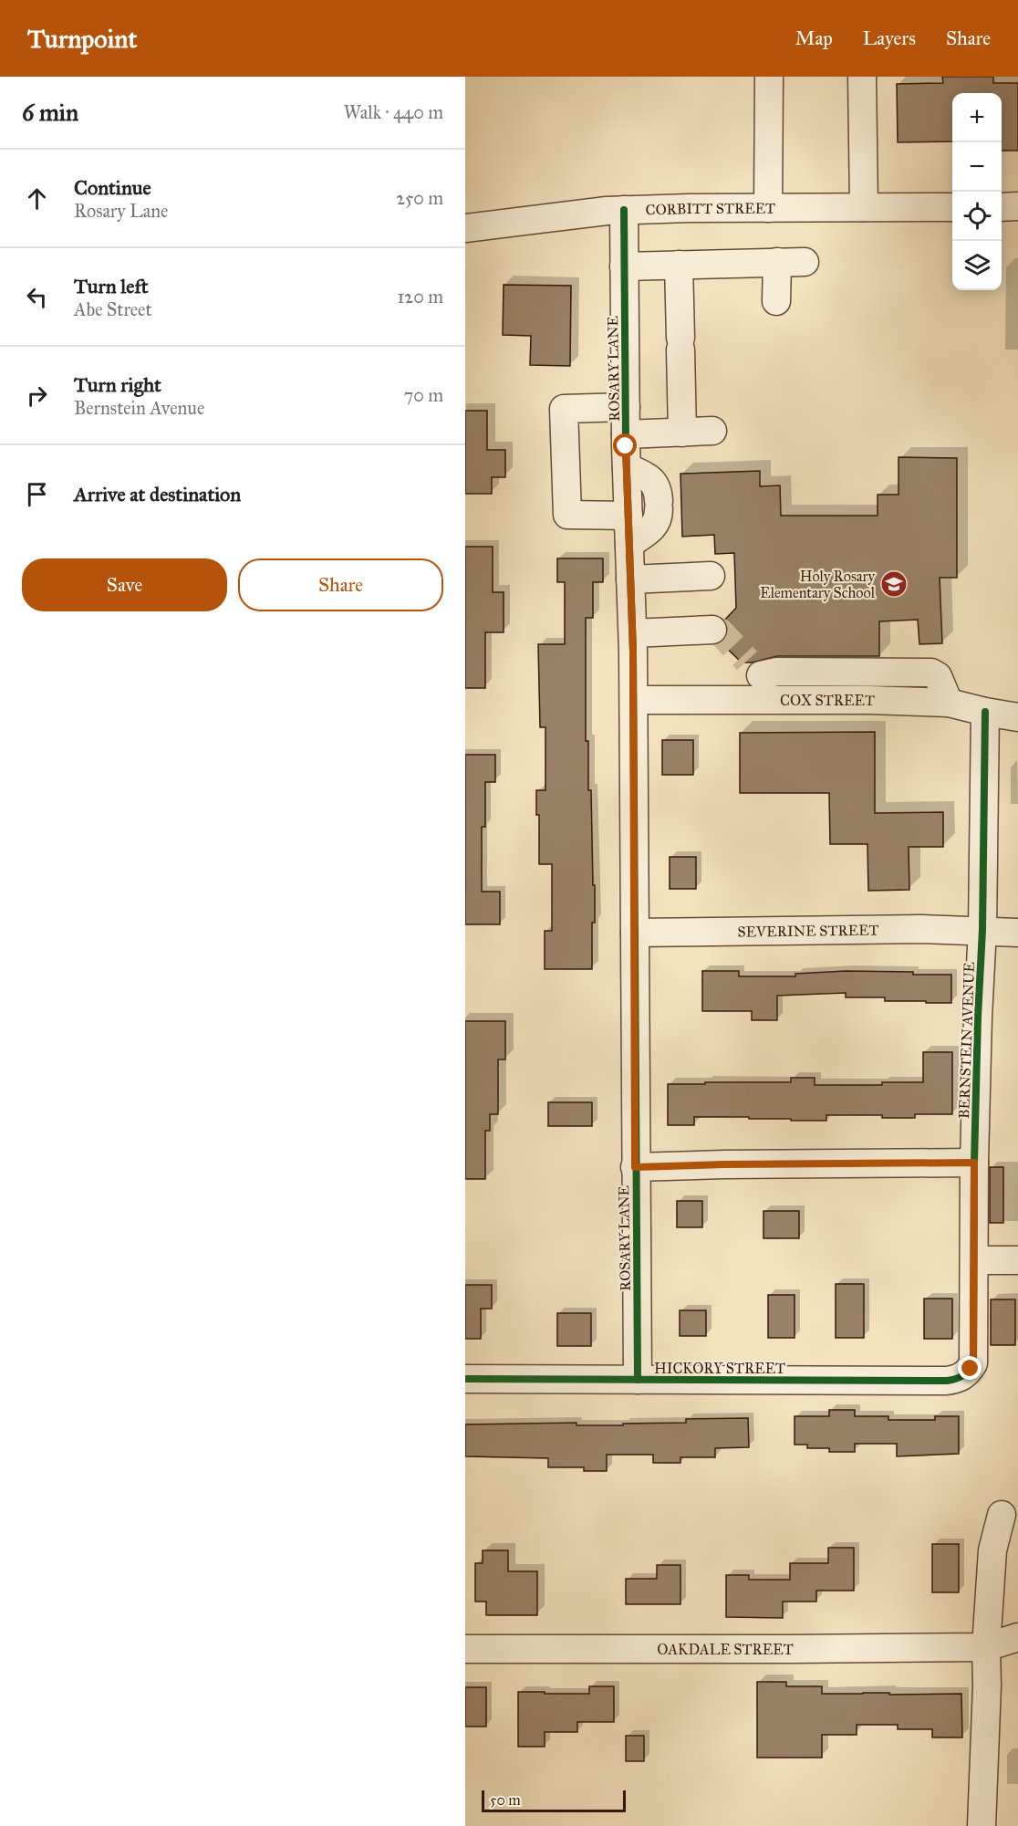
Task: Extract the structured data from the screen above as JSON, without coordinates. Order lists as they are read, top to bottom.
{
  "streets": {
    "street": [
      "CORBITT STREET",
      "ROSARY LANE",
      "COX STREET",
      "SEVERINE STREET",
      "BERNSTEIN AVENUE",
      "HICKORY STREET",
      "OAKDALE STREET"
    ]
  },
  "crossings": [
    ["CORBITT STREET", "ROSARY LANE"],
    ["ROSARY LANE", "COX STREET"],
    ["ROSARY LANE", "SEVERINE STREET"],
    ["ROSARY LANE", "HICKORY STREET"],
    ["COX STREET", "BERNSTEIN AVENUE"],
    ["SEVERINE STREET", "BERNSTEIN AVENUE"],
    ["BERNSTEIN AVENUE", "HICKORY STREET"]
  ],
  "places": {
    "school or university": ["Holy Rosary Elementary School"]
  },
  "scale_bar": "50 m",
  "page": {
    "header": "Turnpoint",
    "nav": ["Map", "Layers", "Share"],
    "heading": ["6 min", "Walk · 440 m"],
    "map_buttons": ["+", "−"],
    "list": [
      ["Continue", "Rosary Lane", "250 m"],
      ["Turn left", "Abe Street", "120 m"],
      ["Turn right", "Bernstein Avenue", "70 m"],
      "Arrive at destination"
    ],
    "buttons": ["Save", "Share"],
    "scale": "50 m"
  }
}
